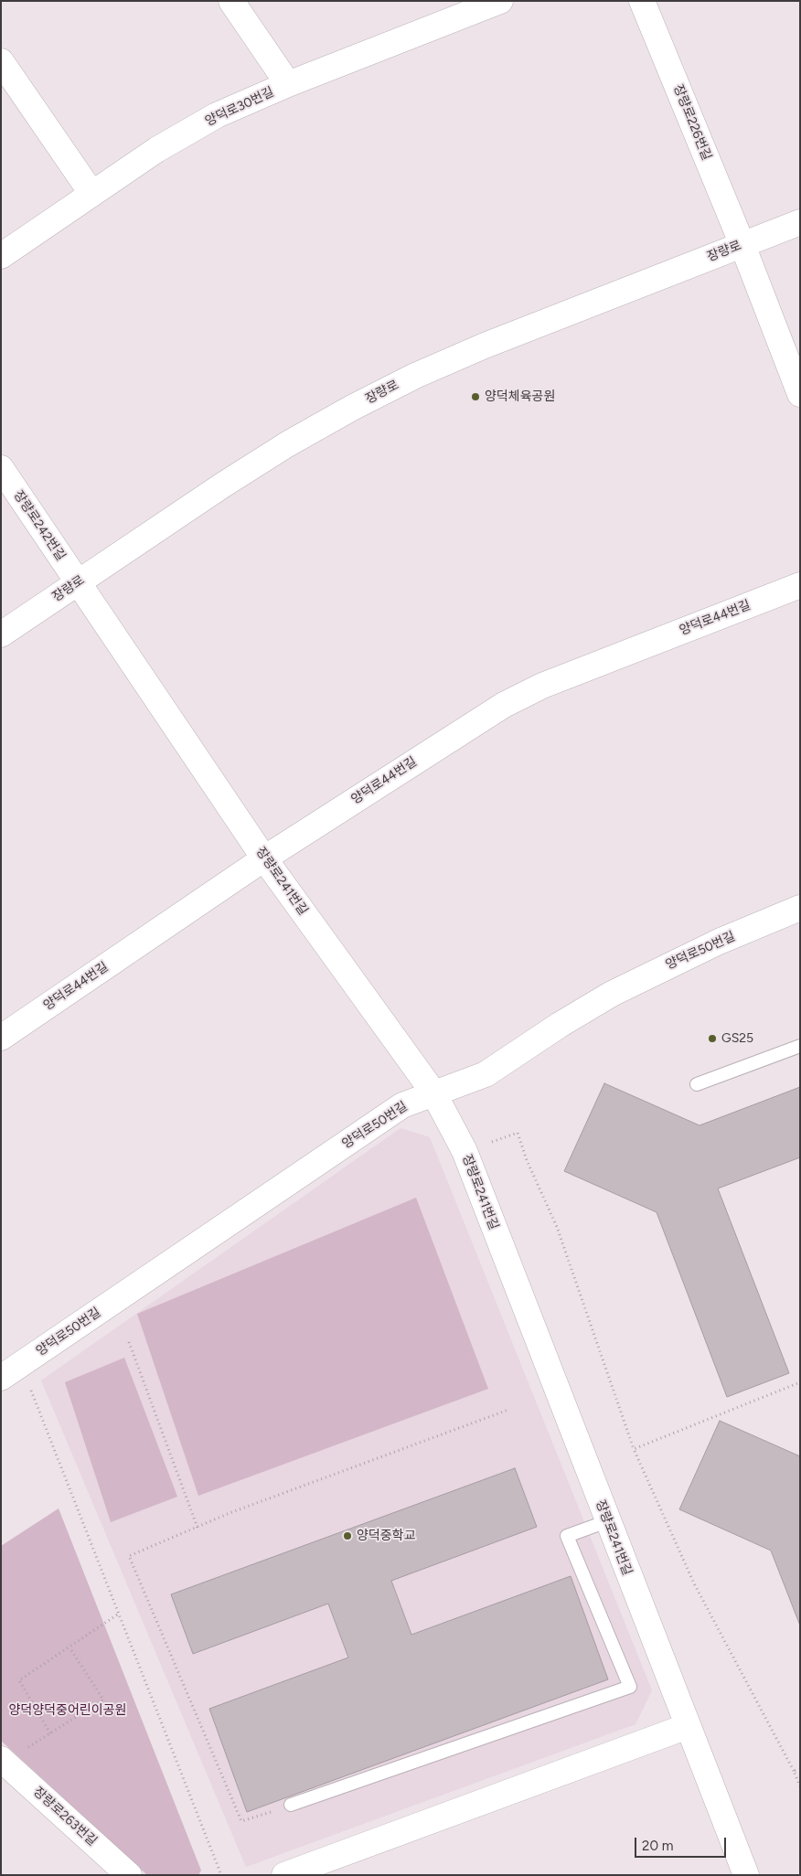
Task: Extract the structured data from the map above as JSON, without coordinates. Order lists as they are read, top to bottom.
{
  "streets": {
    "street": [
      "양덕로30번길",
      "장량로226번길",
      "장량로",
      "장량로242번길",
      "양덕로44번길",
      "장량로241번길",
      "양덕로50번길",
      "장량로263번길"
    ]
  },
  "crossings": [
    ["장량로226번길", "장량로"],
    ["장량로", "장량로242번길"],
    ["장량로", "장량로241번길"],
    ["장량로242번길", "장량로241번길"],
    ["양덕로44번길", "장량로241번길"],
    ["장량로241번길", "양덕로50번길"]
  ],
  "parks": ["양덕양덕중어린이공원"],
  "places": ["양덕체육공원", "GS25", "양덕중학교"],
  "scale_bar": "20 m"
}
